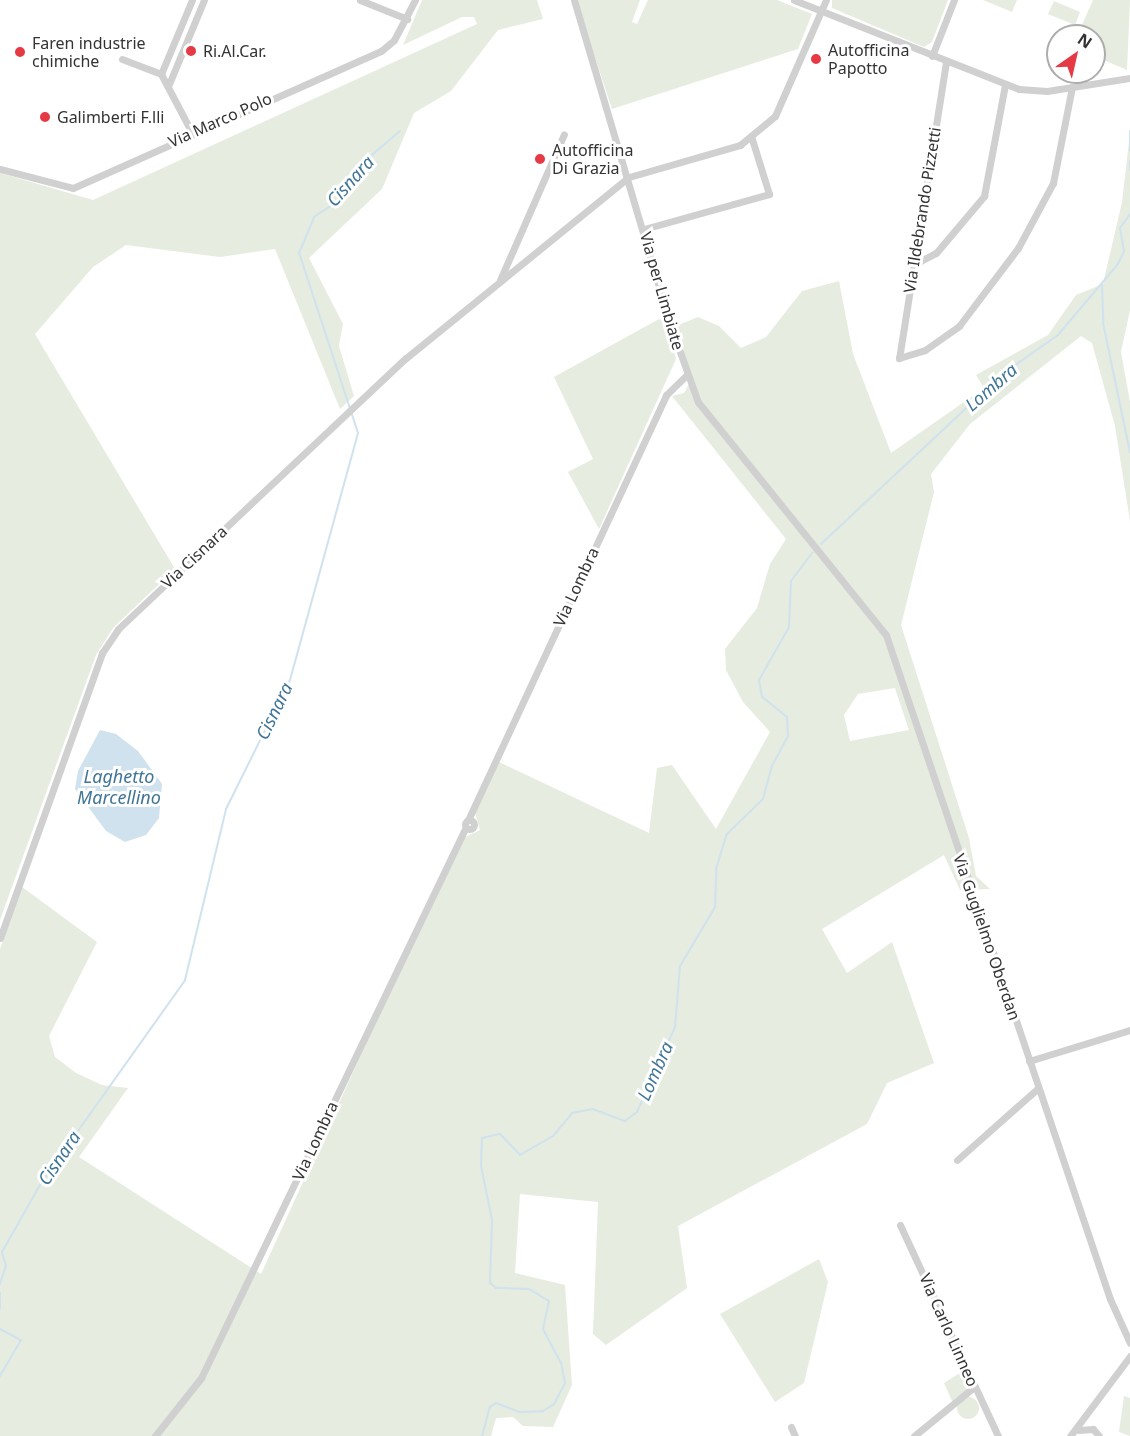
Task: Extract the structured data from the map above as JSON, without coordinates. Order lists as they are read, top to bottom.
{
  "streets": {
    "street": [
      "Via Marco Polo",
      "Via Ildebrando Pizzetti",
      "Via per Limbiate",
      "Via Cisnara",
      "Via Lombra",
      "Via Guglielmo Oberdan",
      "Via Carlo Linneo"
    ]
  },
  "crossings": [
    ["Via per Limbiate", "Via Cisnara"],
    ["Via per Limbiate", "Via Lombra"],
    ["Via per Limbiate", "Via Guglielmo Oberdan"]
  ],
  "water": ["Cisnara", "Lombra", "Laghetto Marcellino"],
  "places": [
    "Ri.Al.Car.",
    "Faren industrie chimiche",
    "Autofficina Papotto",
    "Galimberti F.lli",
    "Autofficina Di Grazia"
  ],
  "north": "top right"
}
